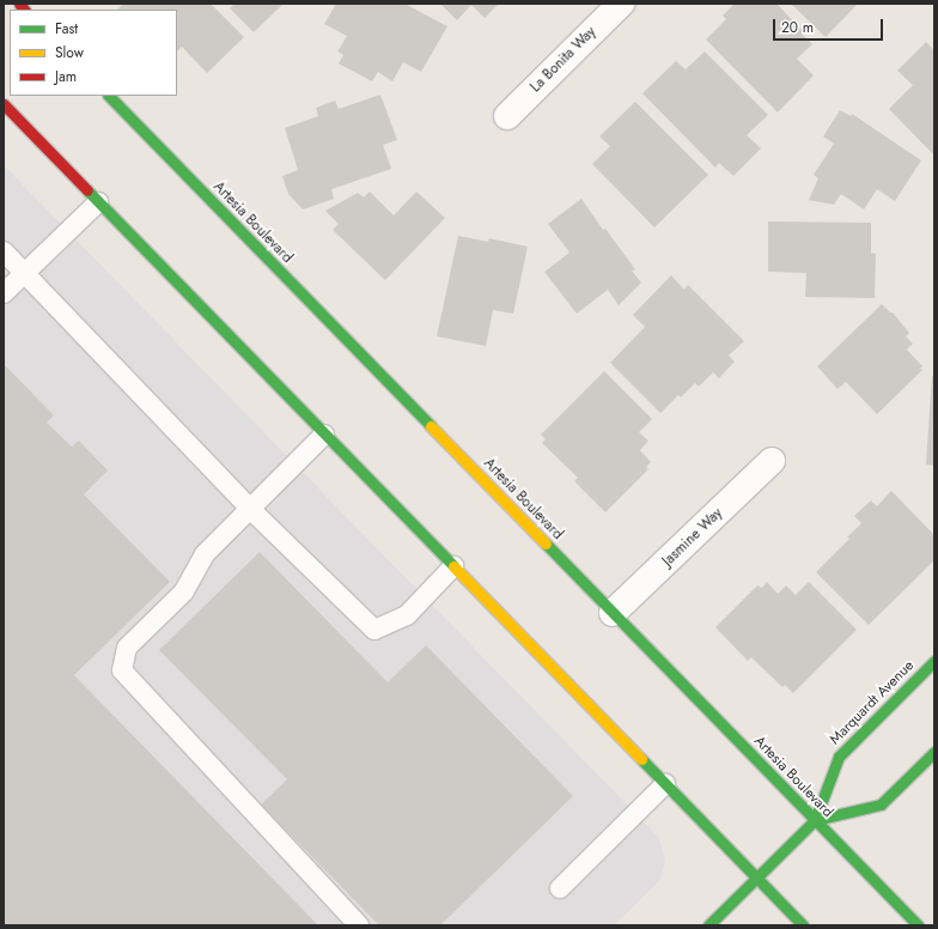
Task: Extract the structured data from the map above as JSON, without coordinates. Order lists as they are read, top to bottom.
{
  "streets": {
    "main road": ["Artesia Boulevard", "Marquardt Avenue"],
    "street": ["La Bonita Way", "Jasmine Way"]
  },
  "crossings": [
    ["Artesia Boulevard", "Jasmine Way"],
    ["Artesia Boulevard", "Marquardt Avenue"]
  ],
  "legend": ["Fast", "Slow", "Jam"],
  "scale_bar": "20 m"
}
